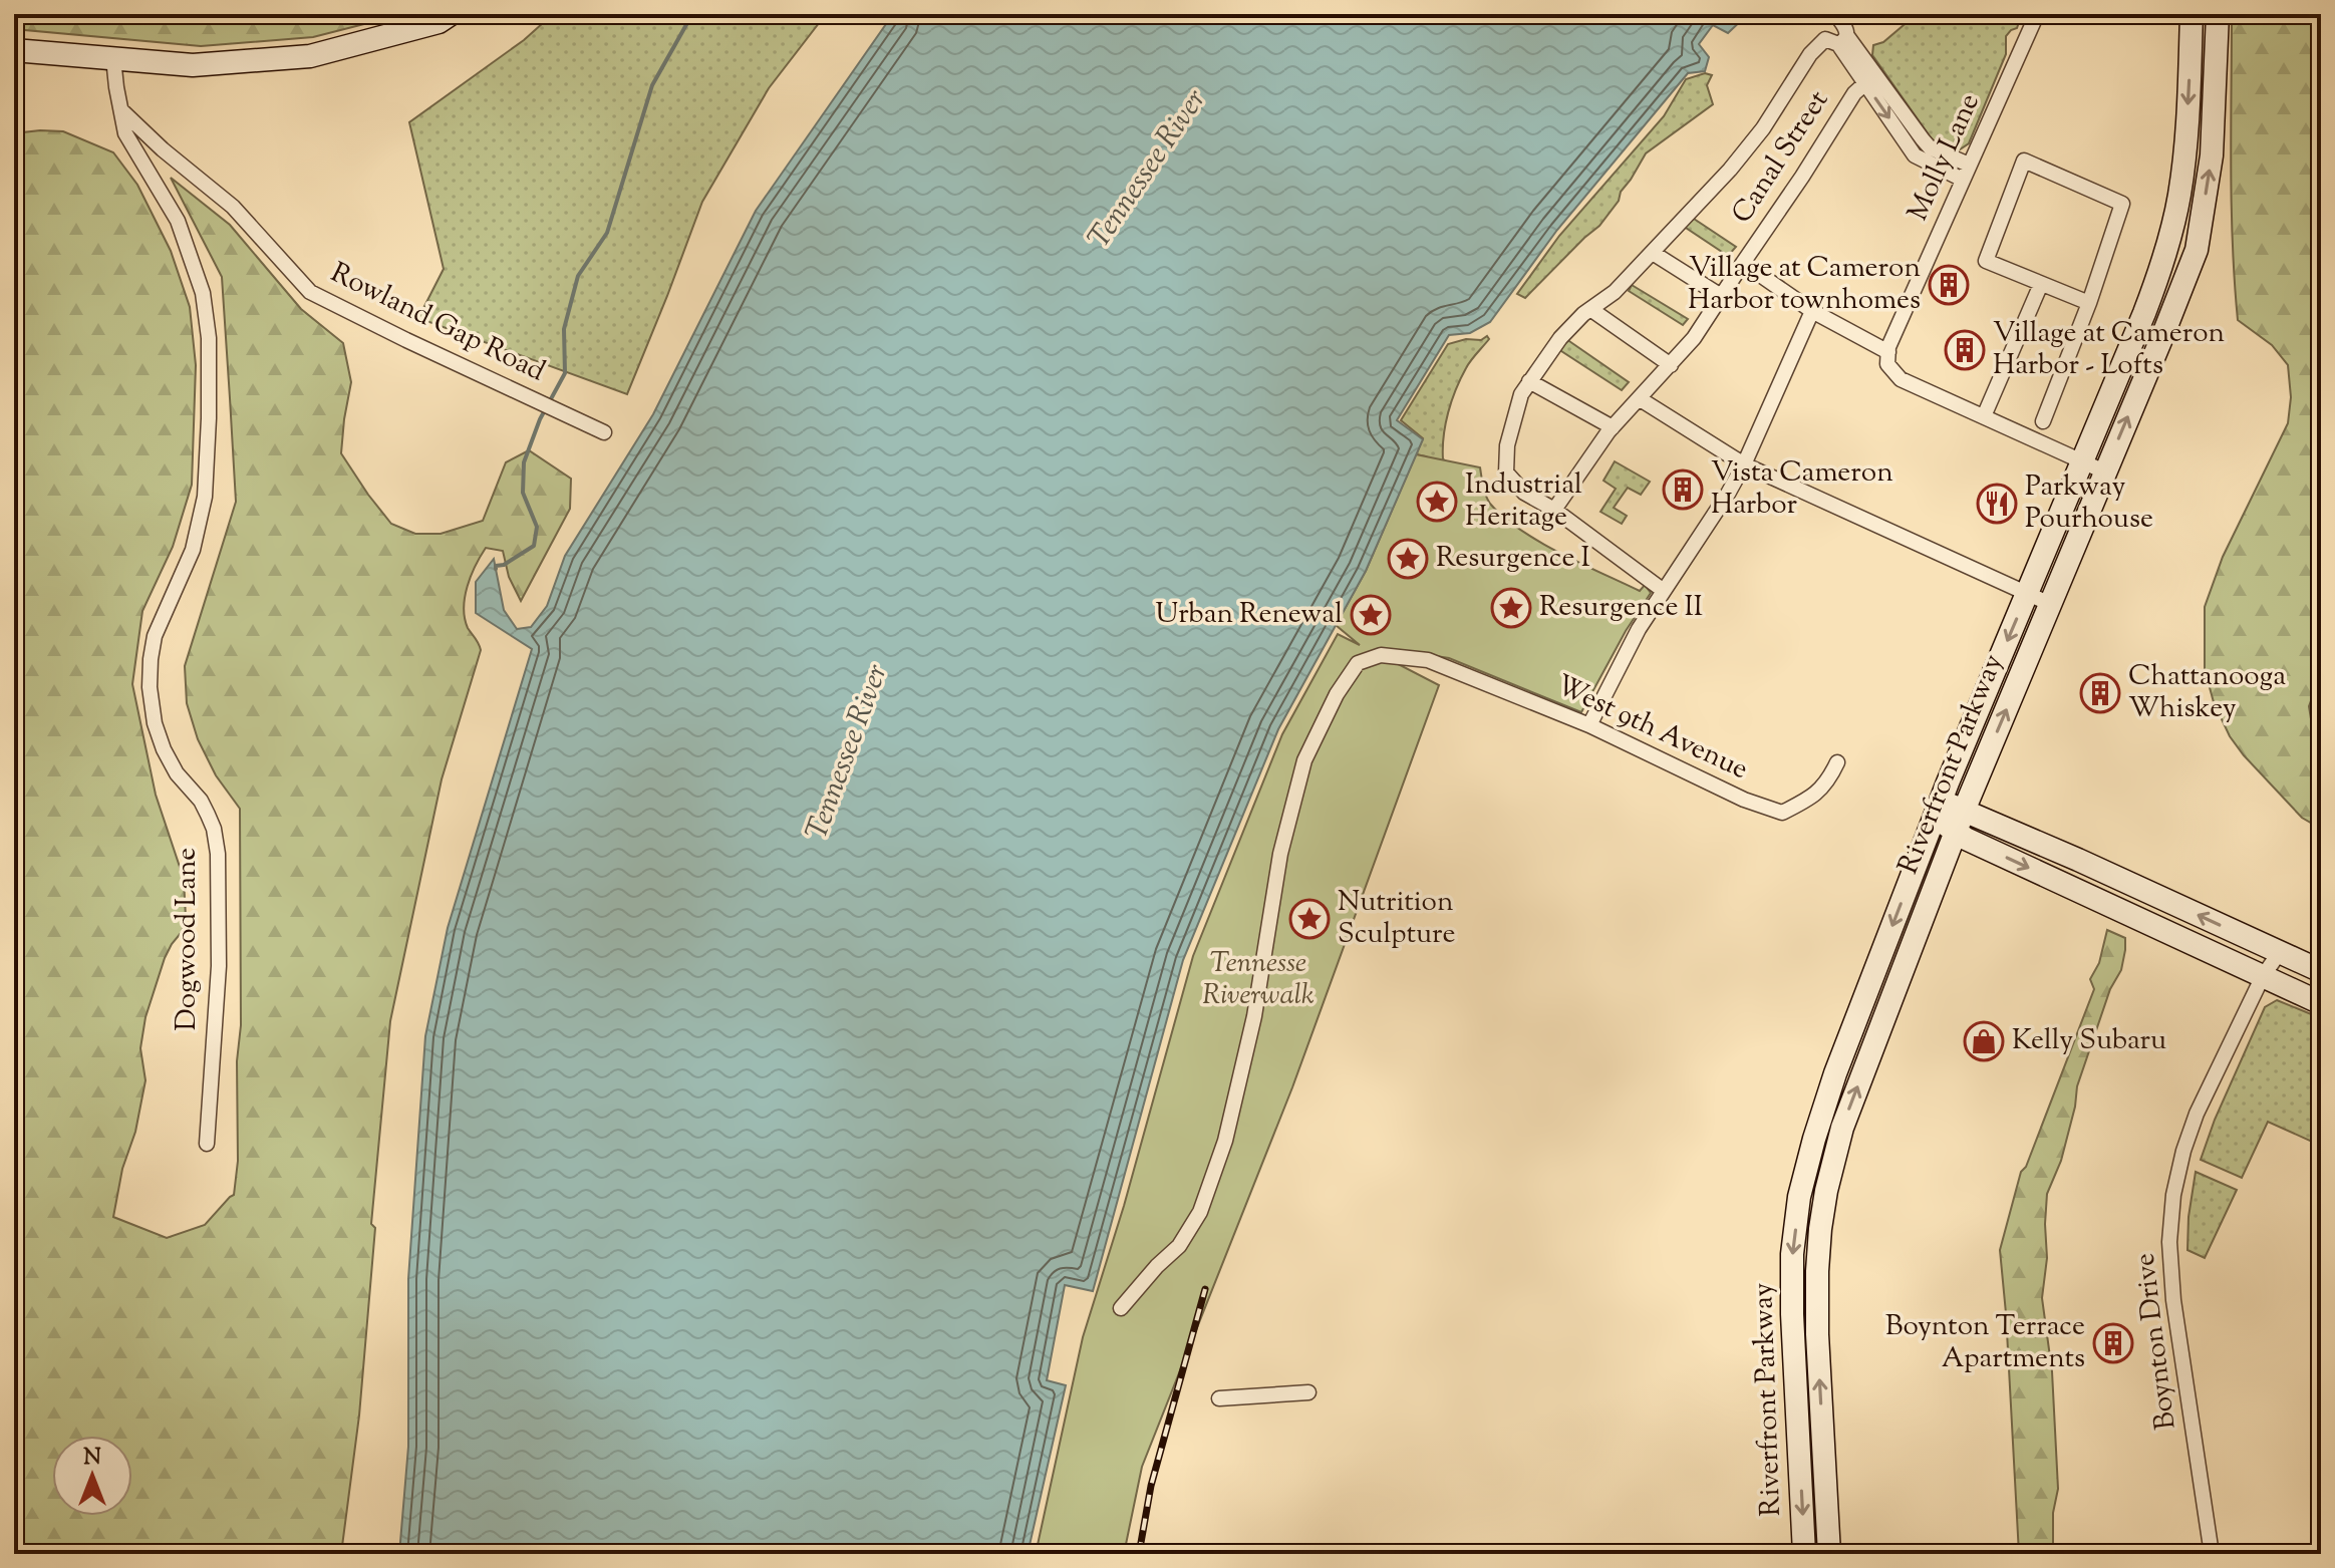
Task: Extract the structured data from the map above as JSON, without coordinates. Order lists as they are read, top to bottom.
{
  "streets": {
    "main road": ["Riverfront Parkway"],
    "street": [
      "Canal Street",
      "Molly Lane",
      "Rowland Gap Road",
      "West 9th Avenue",
      "Dogwood Lane",
      "Boynton Drive"
    ]
  },
  "crossings": [
    ["Canal Street", "Molly Lane"],
    ["Rowland Gap Road", "Dogwood Lane"]
  ],
  "water": ["Tennessee River"],
  "parks": ["Tennesse Riverwalk"],
  "places": {
    "building": [
      "Village at Cameron Harbor townhomes",
      "Village at Cameron Harbor - Lofts",
      "Vista Cameron Harbor",
      "Chattanooga Whiskey",
      "Boynton Terrace Apartments"
    ],
    "place": [
      "Industrial Heritage",
      "Resurgence I",
      "Resurgence II",
      "Urban Renewal",
      "Nutrition Sculpture"
    ],
    "restaurant": ["Parkway Pourhouse"],
    "shop": ["Kelly Subaru"]
  },
  "north": "top"
}
